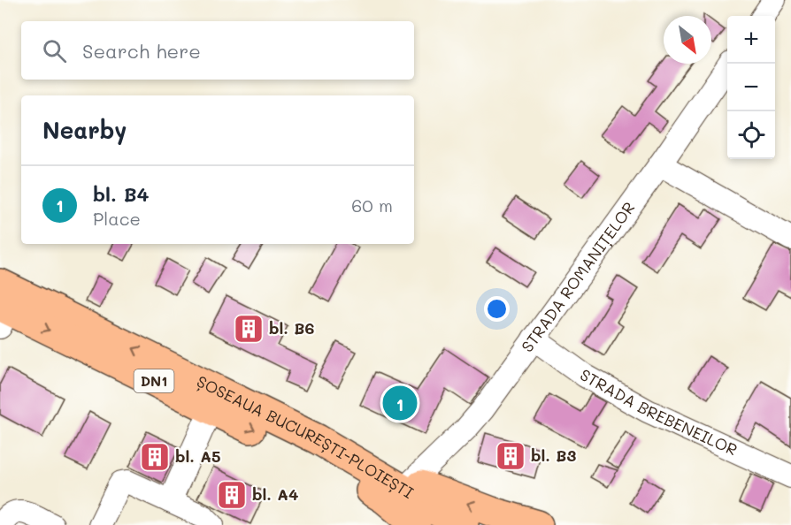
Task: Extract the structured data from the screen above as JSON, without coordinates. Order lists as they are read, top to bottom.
{
  "streets": {
    "highway": ["DN1", "ȘOSEAUA BUCUREȘTI-PLOIEȘTI"],
    "street": ["STRADA ROMANIȚELOR", "STRADA BREBENEILOR"]
  },
  "crossings": [
    ["STRADA ROMANIȚELOR", "DN1"],
    ["STRADA ROMANIȚELOR", "STRADA BREBENEILOR"],
    ["DN1", "ȘOSEAUA BUCUREȘTI-PLOIEȘTI"]
  ],
  "places": {
    "building": [
      "bl. B6",
      "bl. B3",
      "bl. A5",
      "bl. A4"
    ]
  },
  "north": "bottom right",
  "page": {
    "map_buttons": ["+", "−"],
    "search": "Search here",
    "heading": "Nearby",
    "list": [
      {
        "mark": "1",
        "name": "bl. B4",
        "note": "Place",
        "value": "60 m"
      }
    ],
    "pins": "1"
  }
}
